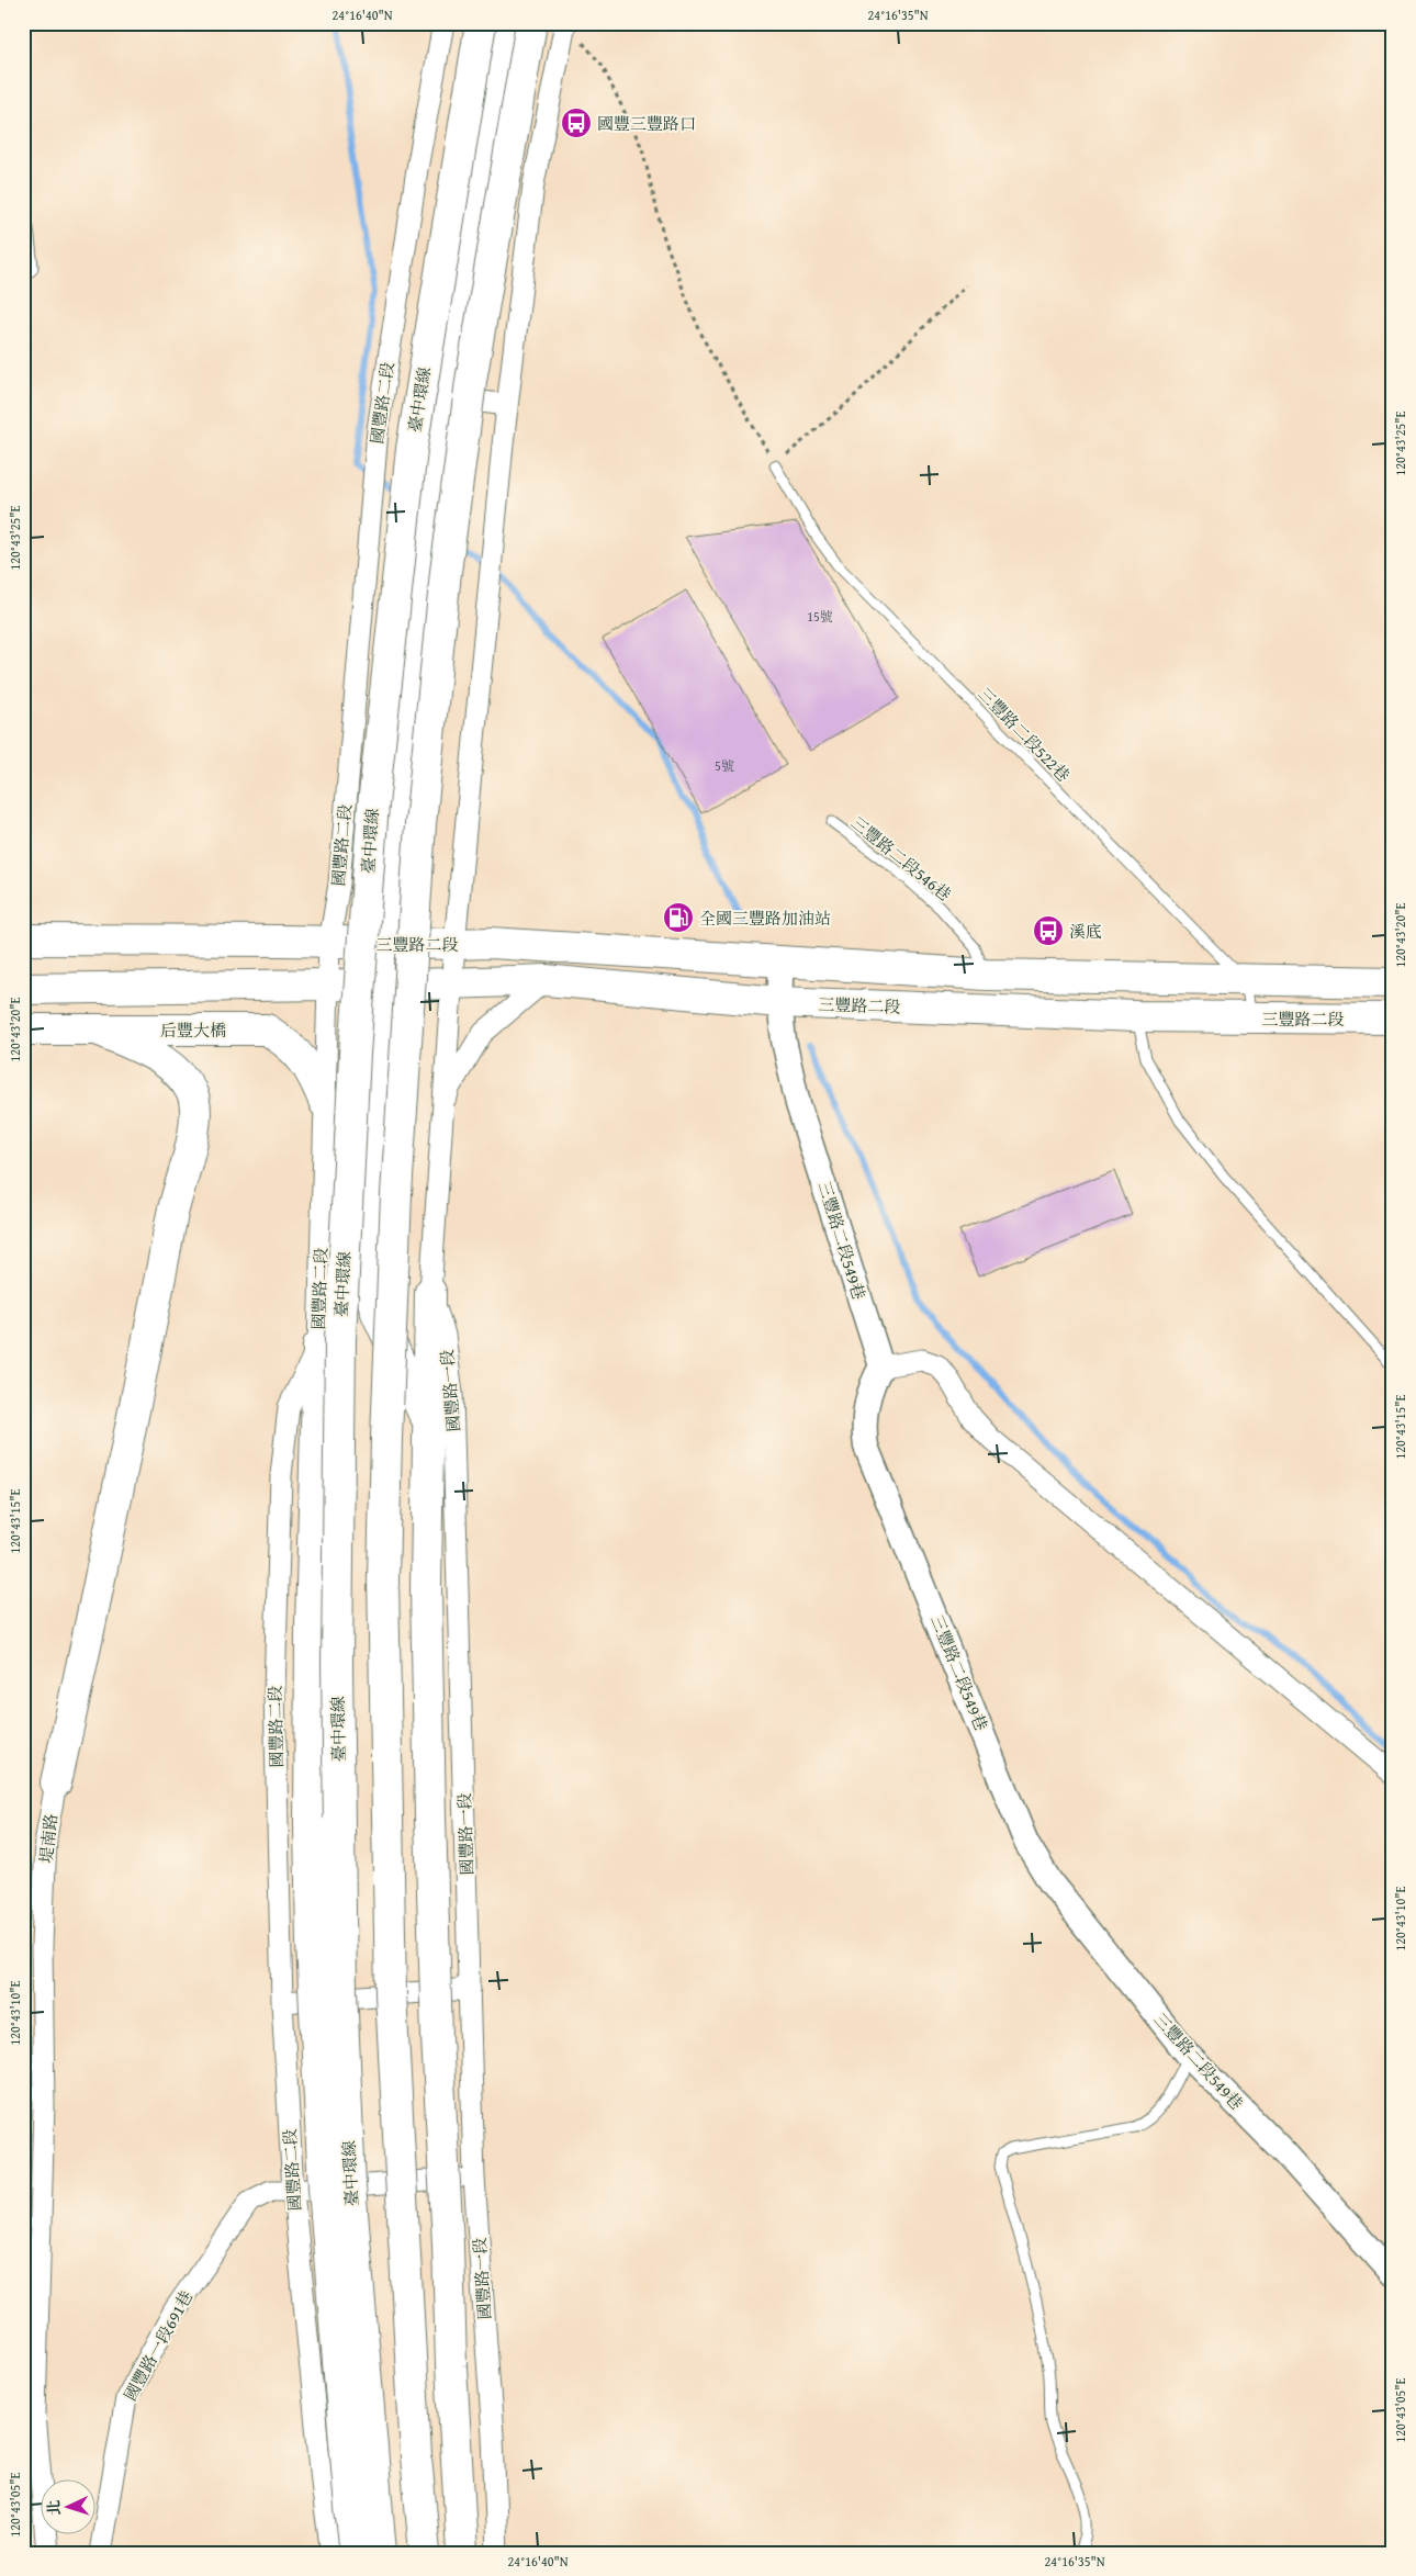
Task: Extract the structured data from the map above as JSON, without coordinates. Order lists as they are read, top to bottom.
{
  "streets": {
    "main road": ["臺中環線", "三豐路二段", "后豐大橋"],
    "street": [
      "國豐路二段",
      "三豐路二段549巷",
      "國豐路一段",
      "堤南路",
      "國豐路一段691巷"
    ],
    "lane": ["三豐路二段522巷", "三豐路二段546巷"]
  },
  "crossings": [
    ["國豐路二段", "三豐路二段"],
    ["國豐路二段", "后豐大橋"],
    ["國豐路二段", "國豐路一段691巷"],
    ["三豐路二段522巷", "三豐路二段"],
    ["三豐路二段546巷", "三豐路二段"],
    ["三豐路二段", "三豐路二段549巷"],
    ["國豐路一段", "國豐路一段691巷"]
  ],
  "places": {
    "bus stop": ["國豐三豐路口", "溪底"],
    "fuel station": ["全國三豐路加油站"]
  },
  "house_numbers": ["15號", "5號"],
  "north": "left",
  "coordinates": [
    "24°16'40\"N",
    "24°16'35\"N",
    "120°43'25\"E",
    "120°43'20\"E",
    "120°43'15\"E",
    "120°43'10\"E",
    "120°43'05\"E"
  ]
}
